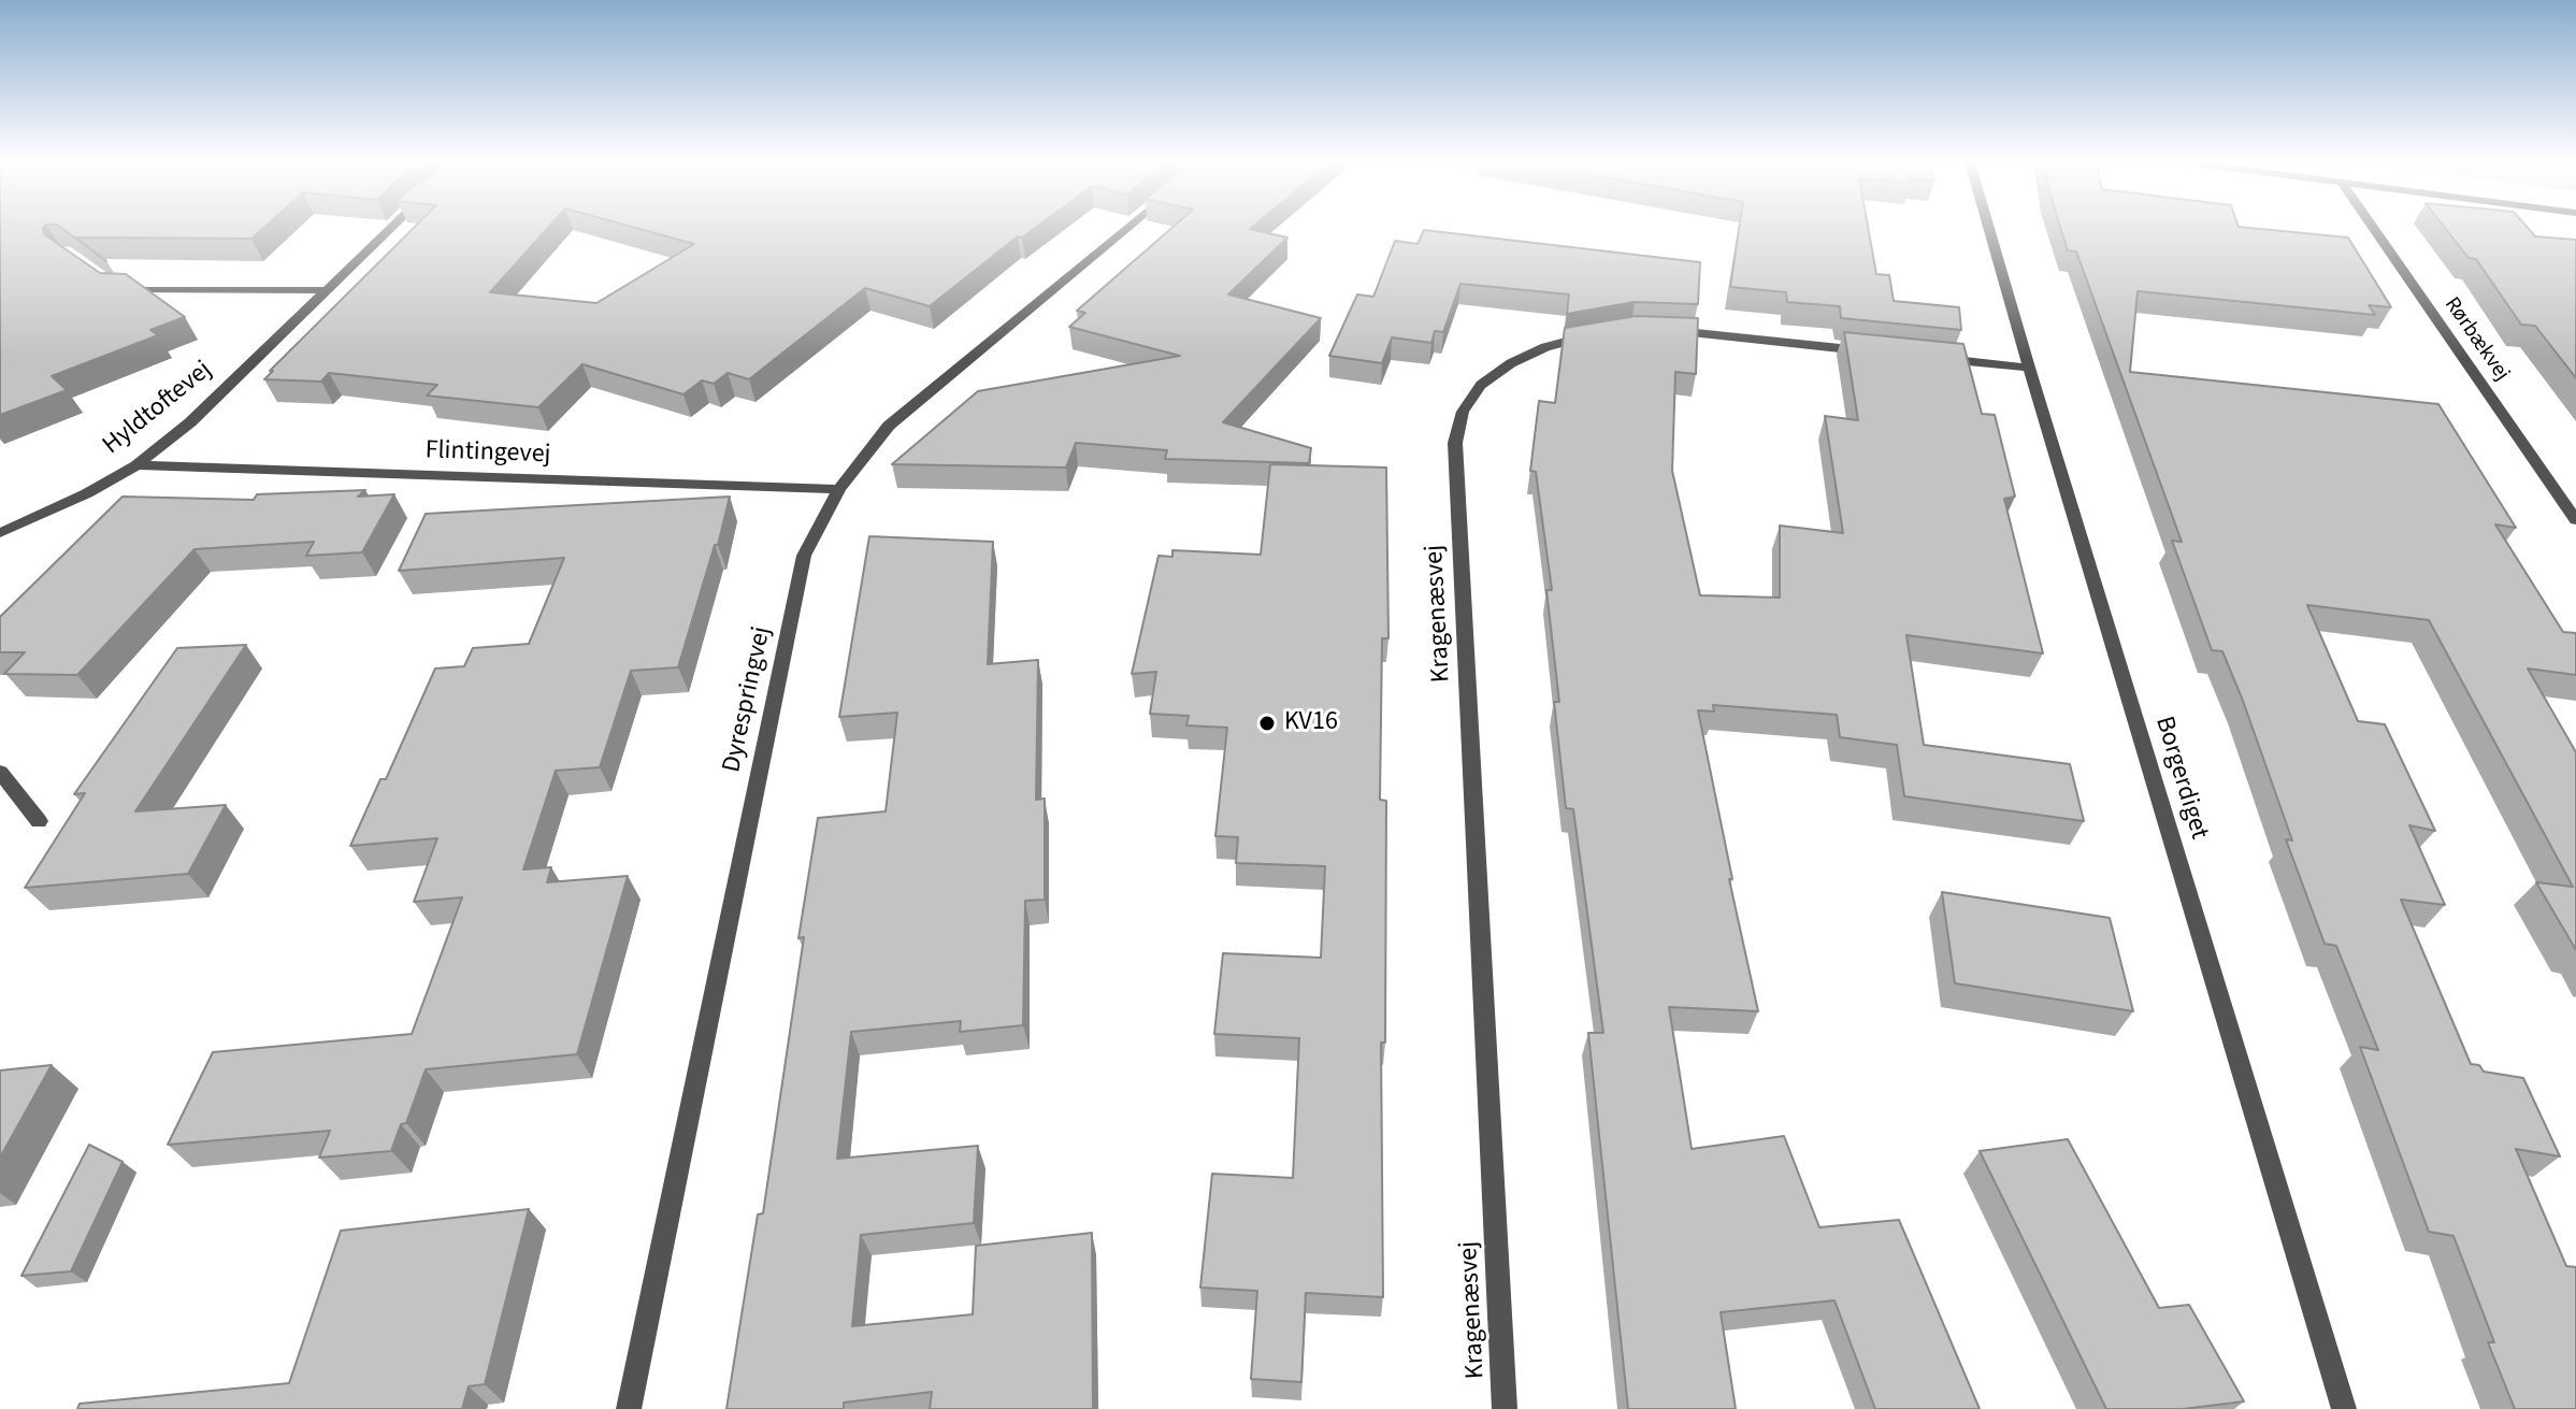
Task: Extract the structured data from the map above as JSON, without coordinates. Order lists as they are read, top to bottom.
{
  "streets": {
    "street": [
      "Rørbækvej",
      "Hyldtoftevej",
      "Flintingevej",
      "Kragenæsvej",
      "Dyrespringvej",
      "Borgerdiget"
    ]
  },
  "crossings": [
    ["Hyldtoftevej", "Flintingevej"],
    ["Flintingevej", "Dyrespringvej"]
  ],
  "places": ["KV16"]
}
